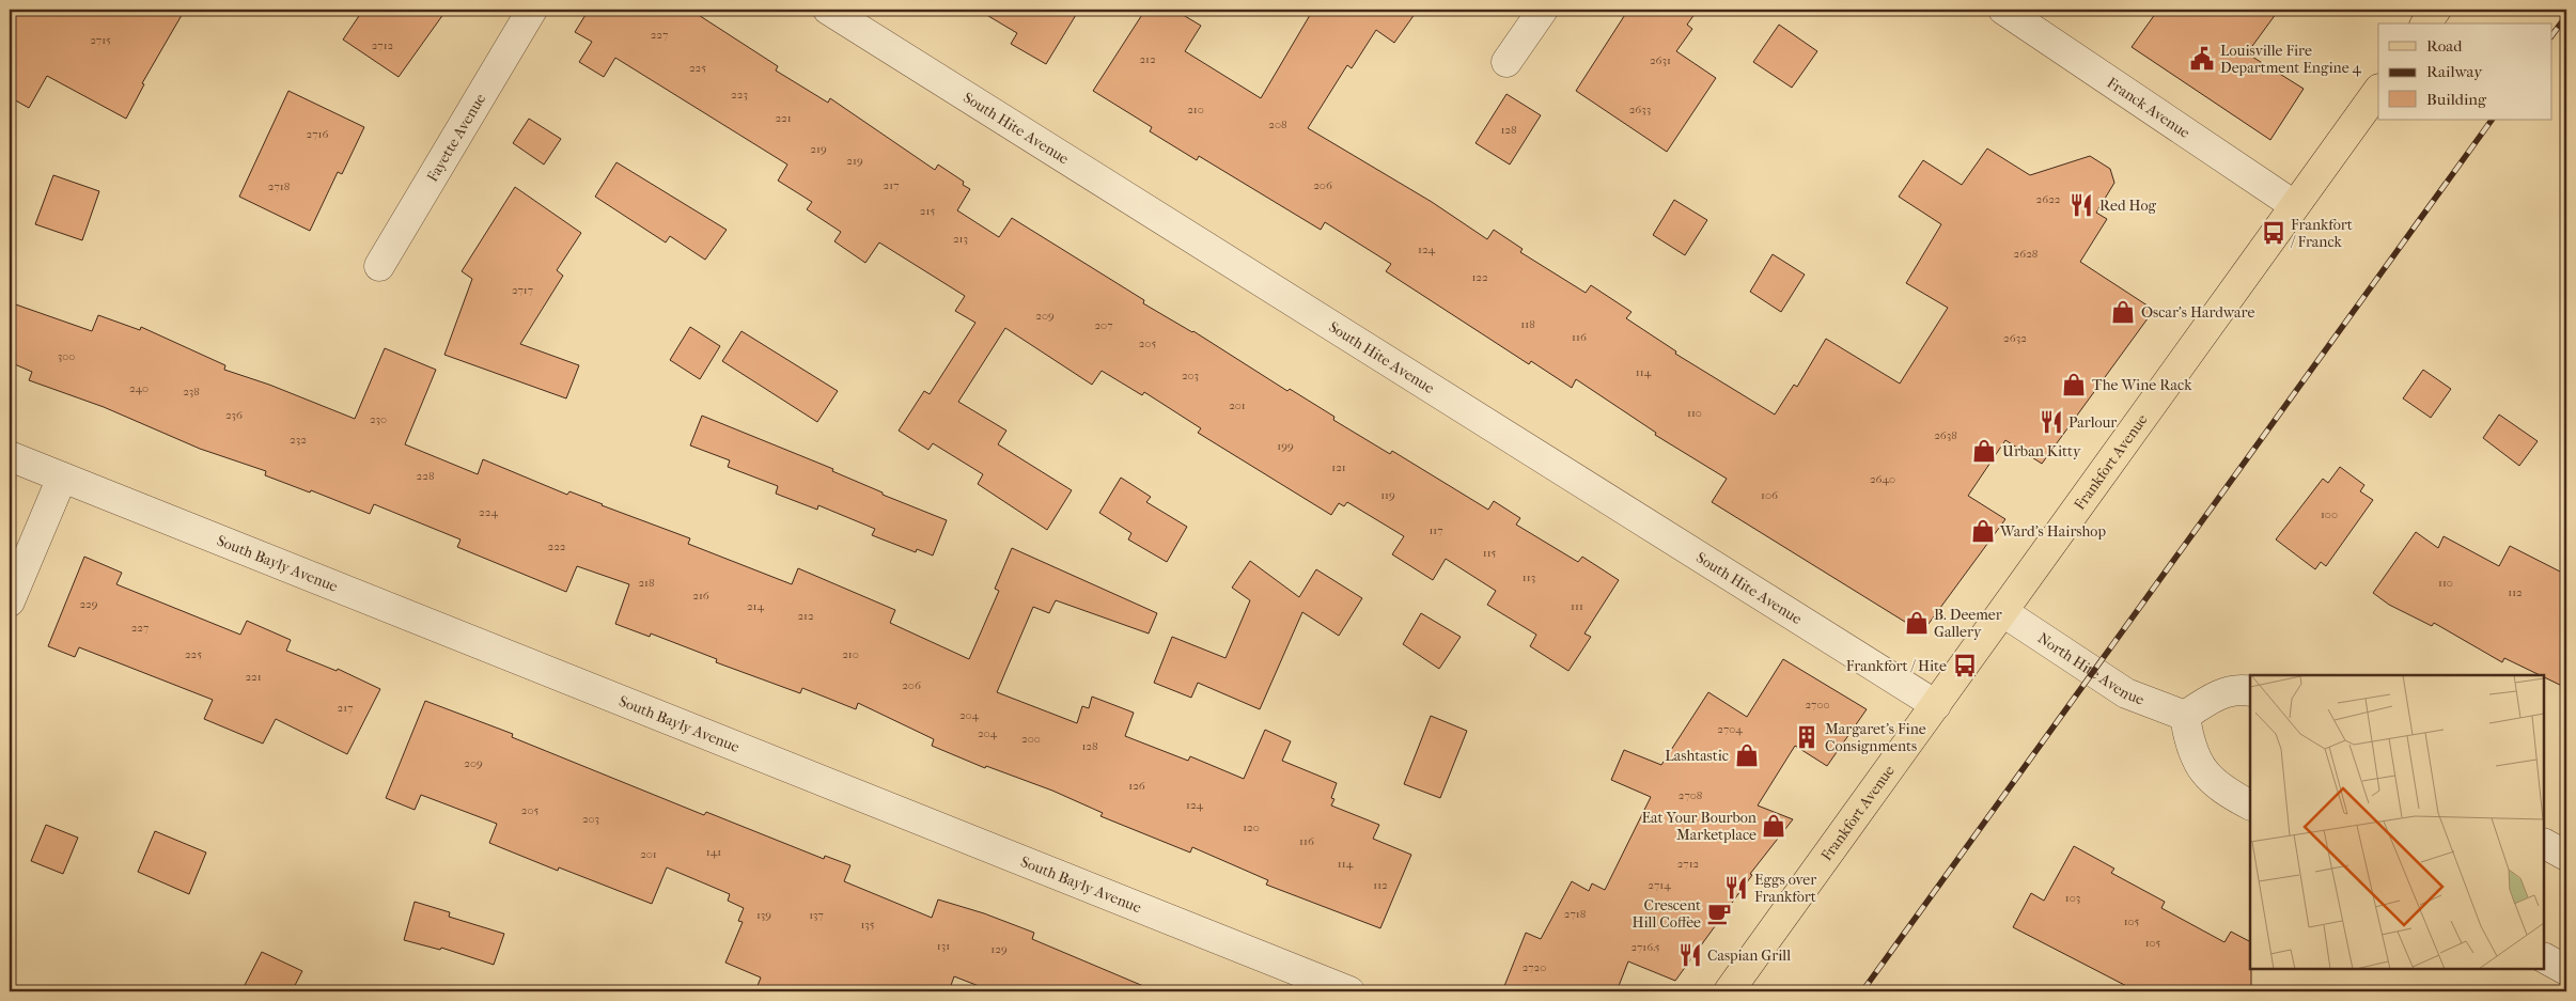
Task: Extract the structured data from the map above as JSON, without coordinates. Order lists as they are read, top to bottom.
{
  "streets": {
    "main road": ["Frankfort Avenue"],
    "street": [
      "Franck Avenue",
      "South Hite Avenue",
      "Fayette Avenue",
      "South Bayly Avenue",
      "North Hite Avenue"
    ]
  },
  "crossings": [
    ["Franck Avenue", "Frankfort Avenue"],
    ["South Hite Avenue", "Frankfort Avenue"],
    ["Frankfort Avenue", "North Hite Avenue"]
  ],
  "places": {
    "public building": ["Louisville Fire Department Engine 4"],
    "restaurant": [
      "Red Hog",
      "Parlour",
      "Eggs over Frankfort",
      "Caspian Grill"
    ],
    "bus stop": ["Frankfort / Franck", "Frankfort / Hite"],
    "shop": [
      "Oscar’s Hardware",
      "The Wine Rack",
      "Urban Kitty",
      "Ward's Hairshop",
      "B. Deemer Gallery",
      "Lashtastic",
      "Eat Your Bourbon Marketplace"
    ],
    "building": ["Margaret's Fine Consignments"],
    "cafe": ["Crescent Hill Coffee"]
  },
  "house_numbers": [
    "227",
    "2715",
    "2712",
    "212",
    "2631",
    "225",
    "223",
    "210",
    "2633",
    "221",
    "208",
    "128",
    "2716",
    "219",
    "219",
    "217",
    "206",
    "2718",
    "2622",
    "215",
    "213",
    "124",
    "2628",
    "122",
    "2717",
    "209",
    "118",
    "207",
    "116",
    "2632",
    "205",
    "300",
    "114",
    "203",
    "240",
    "238",
    "201",
    "110",
    "236",
    "230",
    "2638",
    "232",
    "199",
    "121",
    "228",
    "2640",
    "119",
    "106",
    "224",
    "100",
    "117",
    "222",
    "115",
    "113",
    "218",
    "110",
    "112",
    "216",
    "229",
    "214",
    "111",
    "212",
    "227",
    "225",
    "210",
    "221",
    "206",
    "2700",
    "217",
    "204",
    "2704",
    "204",
    "200",
    "128",
    "209",
    "126",
    "2708",
    "124",
    "205",
    "203",
    "120",
    "116",
    "141",
    "201",
    "114",
    "2712",
    "112",
    "2714",
    "103",
    "2718",
    "139",
    "137",
    "105",
    "135",
    "105",
    "131",
    "2716.5",
    "129",
    "2720"
  ],
  "legend": ["Road", "Railway", "Building"]
}
